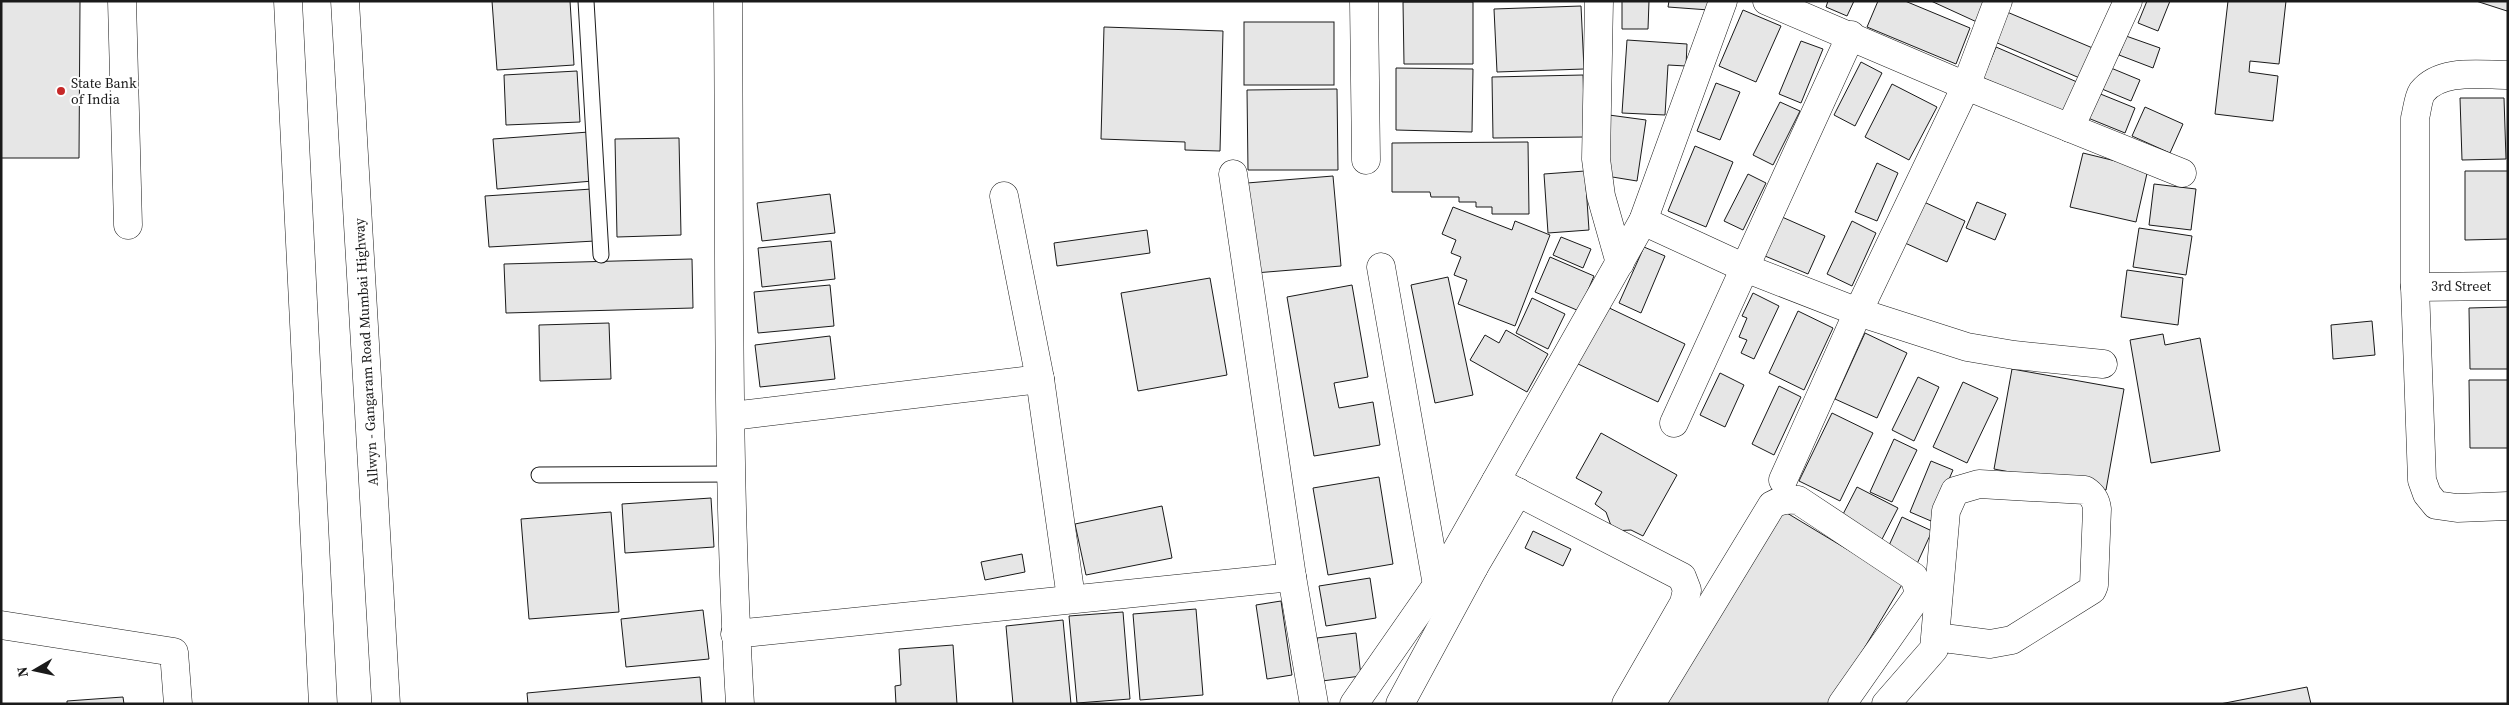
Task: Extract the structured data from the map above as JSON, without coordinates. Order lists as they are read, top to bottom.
{
  "streets": {
    "main road": ["3rd Street", "Allwyn - Gangaram Road Mumbai Highway"]
  },
  "places": ["State Bank of India"],
  "north": "left"
}
